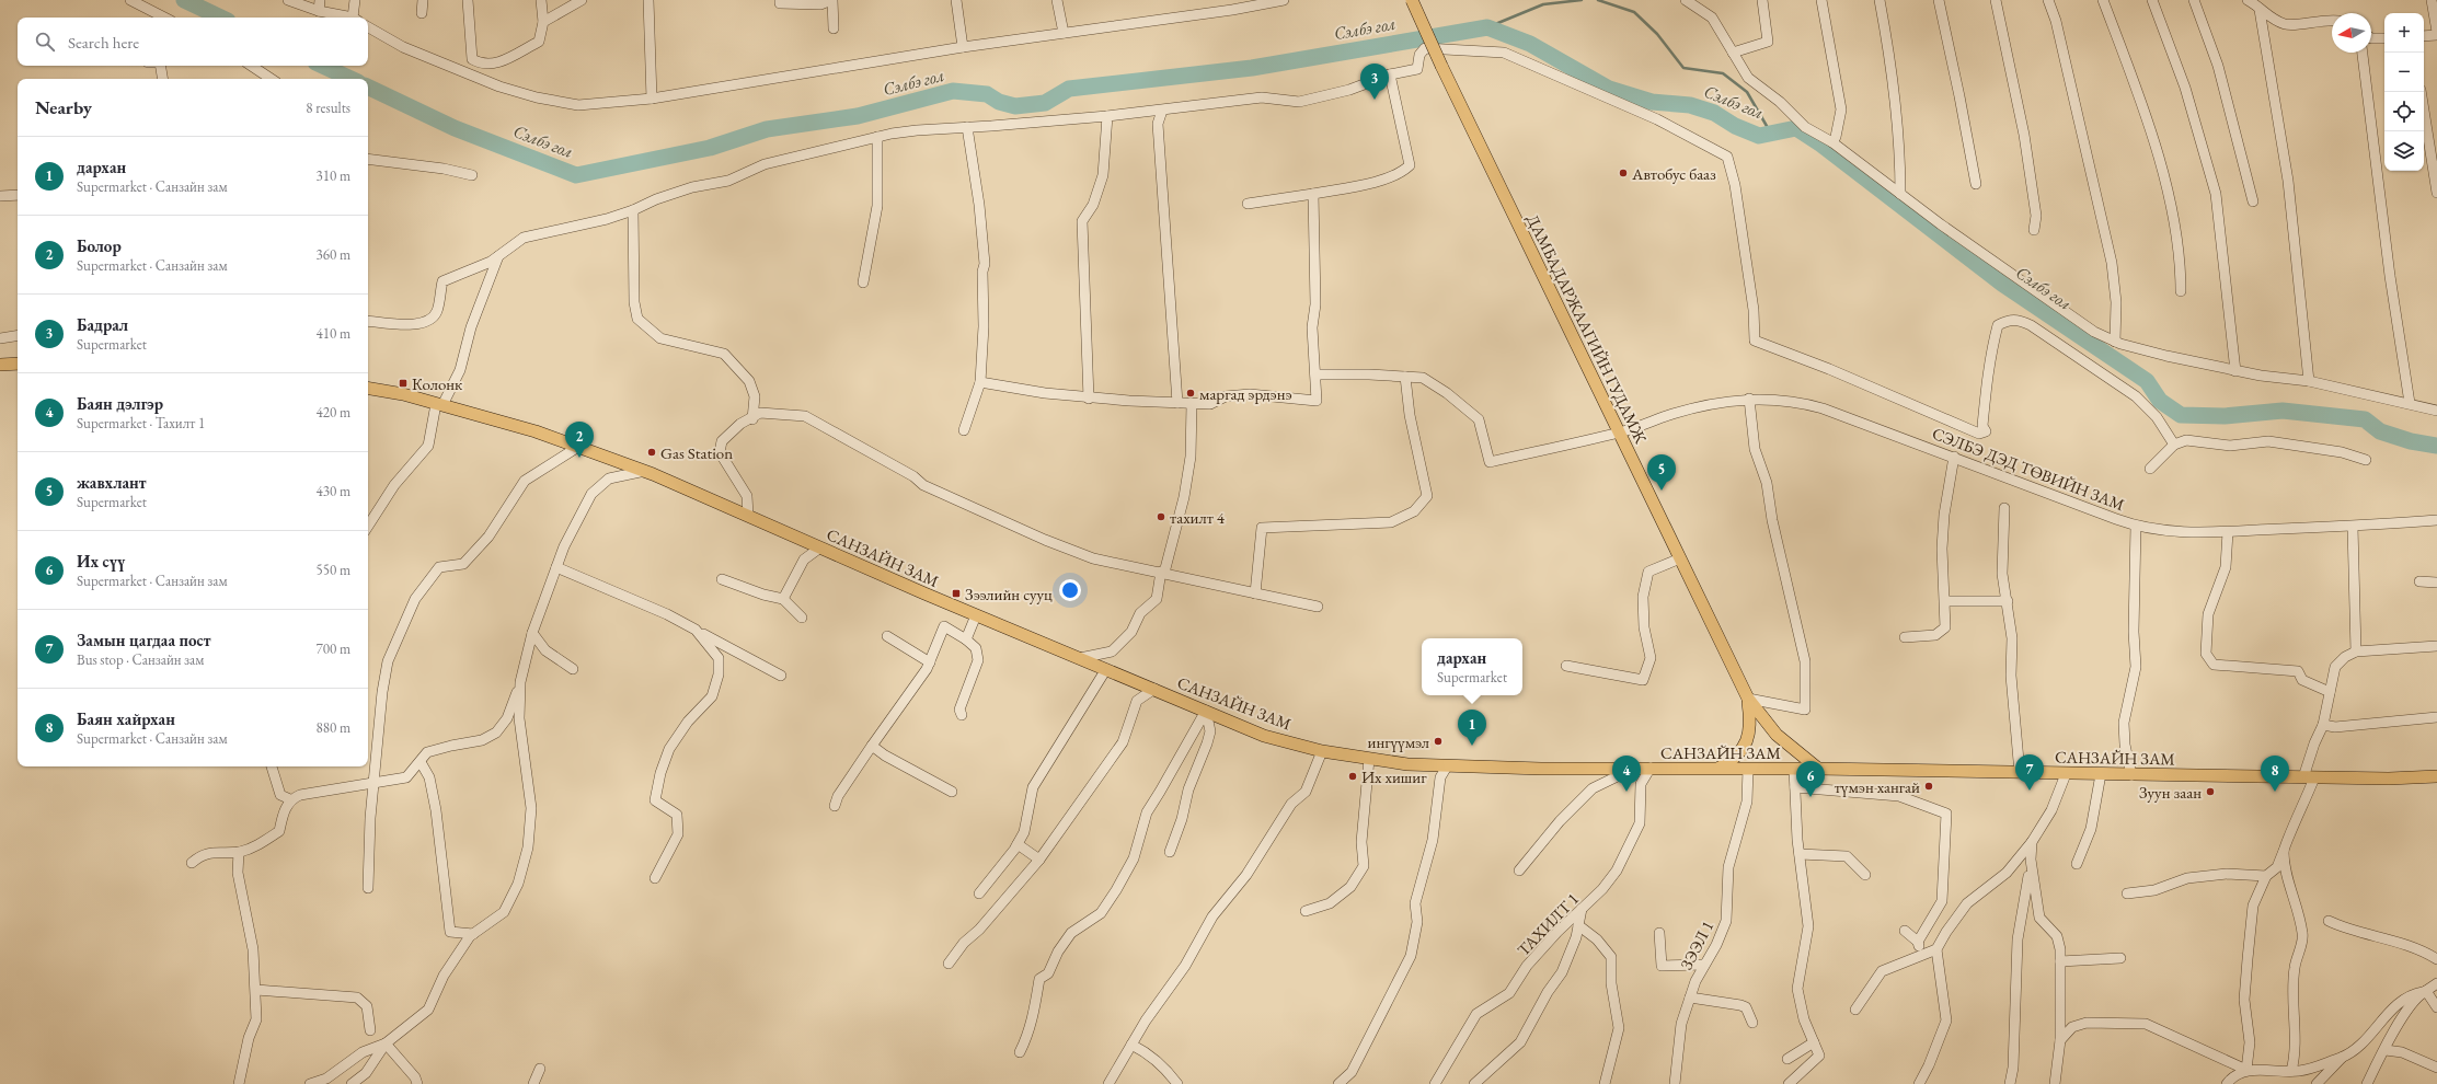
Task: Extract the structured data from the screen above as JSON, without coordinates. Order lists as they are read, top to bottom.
{
  "streets": {
    "main road": ["ДАМБАДАРЖААГИЙН ГУДАМЖ", "САНЗАЙН ЗАМ"],
    "street": ["СЭЛБЭ ДЭД ТӨВИЙН ЗАМ", "ТАХИЛТ 1", "ЗЭЭЛ 1"]
  },
  "crossings": [
    ["ДАМБАДАРЖААГИЙН ГУДАМЖ", "СЭЛБЭ ДЭД ТӨВИЙН ЗАМ"],
    ["ДАМБАДАРЖААГИЙН ГУДАМЖ", "САНЗАЙН ЗАМ"],
    ["САНЗАЙН ЗАМ", "ТАХИЛТ 1"],
    ["САНЗАЙН ЗАМ", "ЗЭЭЛ 1"]
  ],
  "water": ["Сэлбэ гол"],
  "places": {
    "other": [
      "Автобус бааз",
      "маргад эрдэнэ",
      "Gas Station",
      "тахилт 4",
      "ингүүмэл",
      "Их хишиг",
      "түмэн хангай",
      "Зуун заан"
    ],
    "transit": ["Колонк", "Зээлийн сууц"]
  },
  "north": "left",
  "page": {
    "map_buttons": ["+", "−"],
    "search": "Search here",
    "pins": [
      "3",
      "2",
      "5",
      "1",
      "7",
      "4",
      "8",
      "6"
    ],
    "heading": ["Nearby", "8 results"],
    "list": [
      {
        "mark": "1",
        "name": "дархан",
        "note": "Supermarket · Санзайн зам",
        "value": "310 m"
      },
      {
        "mark": "2",
        "name": "Болор",
        "note": "Supermarket · Санзайн зам",
        "value": "360 m"
      },
      {
        "mark": "3",
        "name": "Бадрал",
        "note": "Supermarket",
        "value": "410 m"
      },
      {
        "mark": "4",
        "name": "Баян дэлгэр",
        "note": "Supermarket · Тахилт 1",
        "value": "420 m"
      },
      {
        "mark": "5",
        "name": "жавхлант",
        "note": "Supermarket",
        "value": "430 m"
      },
      {
        "mark": "6",
        "name": "Их сүү",
        "note": "Supermarket · Санзайн зам",
        "value": "550 m"
      },
      {
        "mark": "7",
        "name": "Замын цагдаа пост",
        "note": "Bus stop · Санзайн зам",
        "value": "700 m"
      },
      {
        "mark": "8",
        "name": "Баян хайрхан",
        "note": "Supermarket · Санзайн зам",
        "value": "880 m"
      }
    ],
    "popup": ["дархан", "Supermarket"]
  }
}
